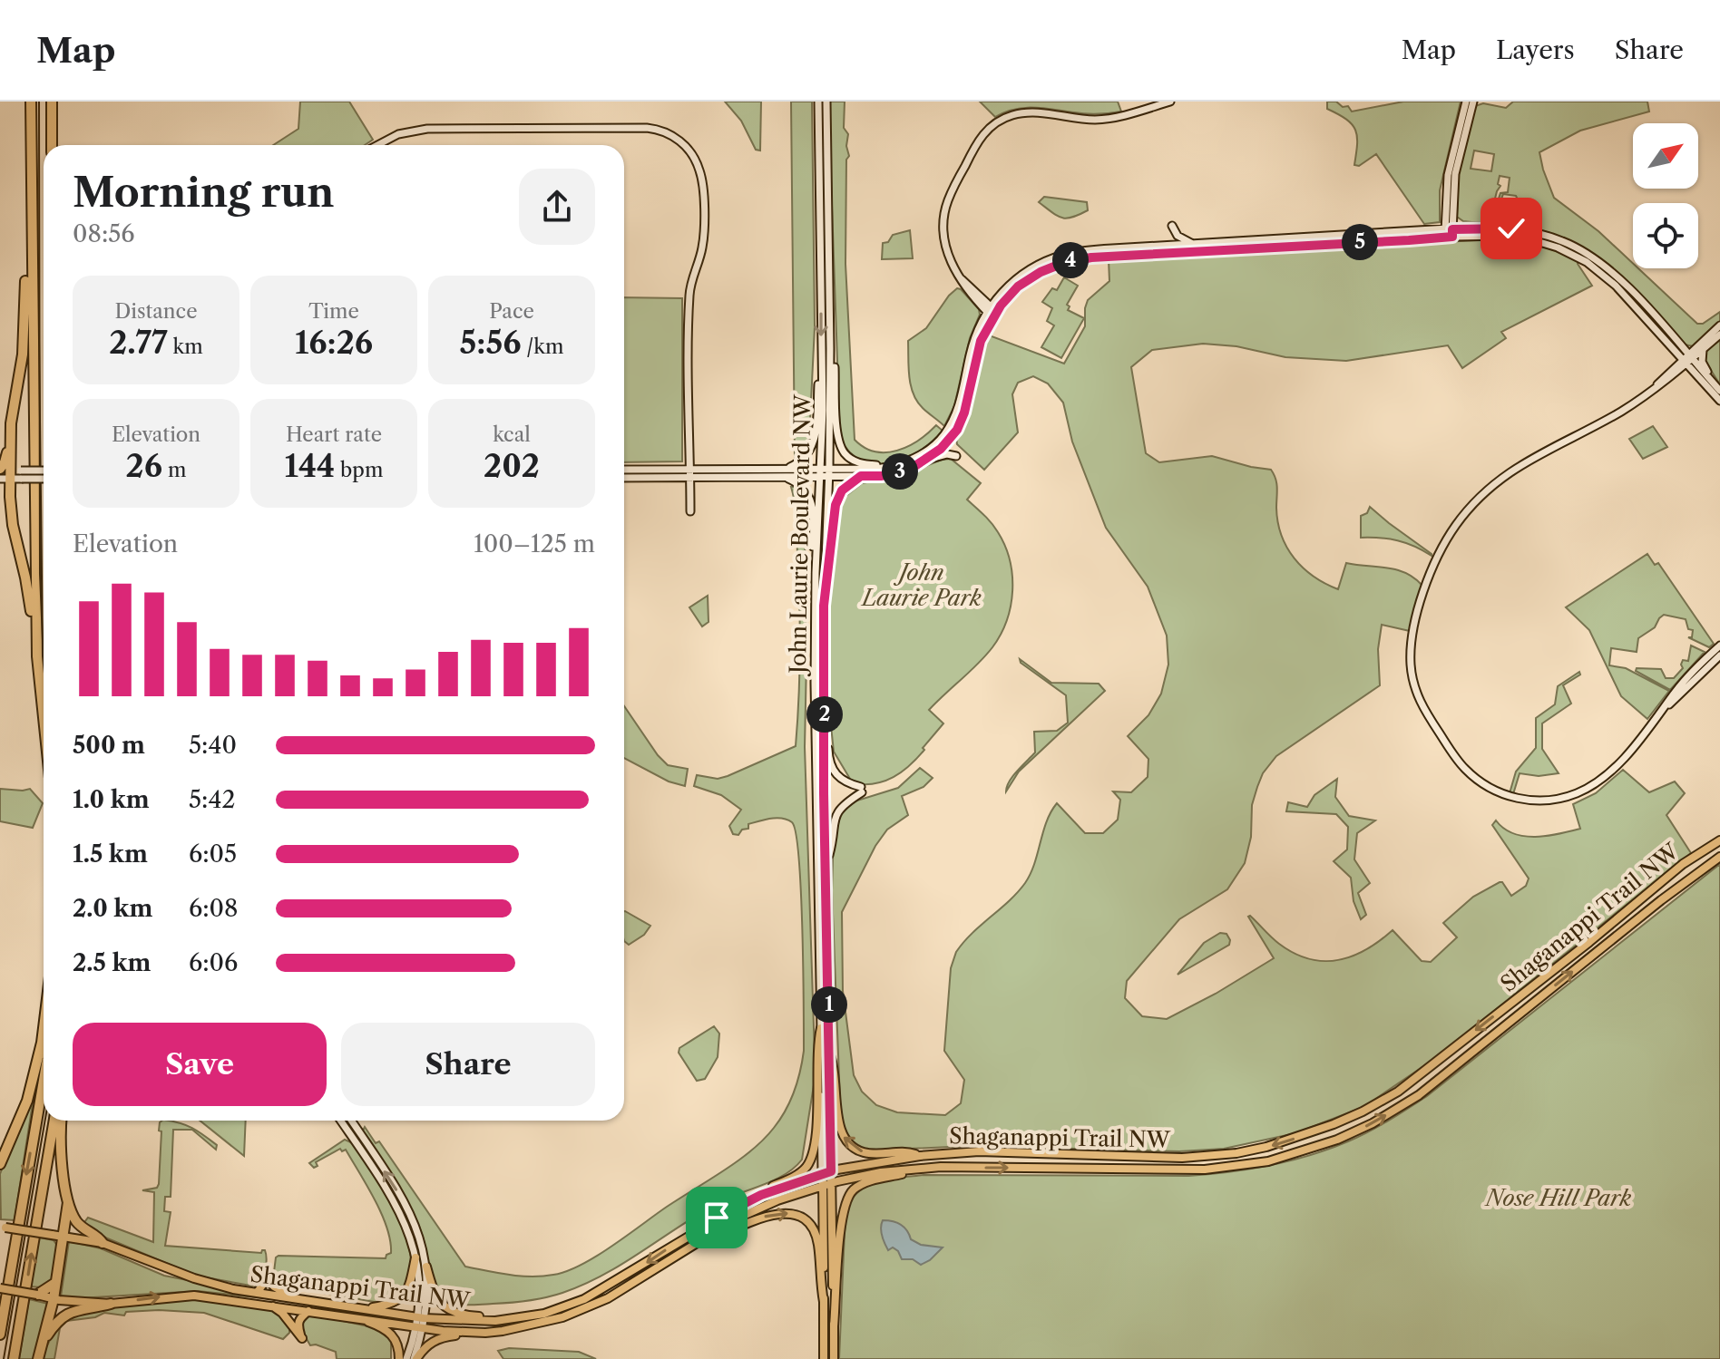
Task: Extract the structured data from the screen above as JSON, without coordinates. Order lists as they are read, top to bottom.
{
  "streets": {
    "main road": ["John Laurie Boulevard NW", "Shaganappi Trail NW"]
  },
  "crossings": [
    ["John Laurie Boulevard NW", "Shaganappi Trail NW"]
  ],
  "parks": ["John Laurie Park", "Nose Hill Park"],
  "north": "top right",
  "page": {
    "header": "Map",
    "nav": ["Map", "Layers", "Share"],
    "heading": ["Morning run", "08:56"],
    "pins": [
      "5",
      "4",
      "3",
      "2",
      "1"
    ],
    "stats": [
      ["Distance", "2.77 km"],
      ["Time", "16:26"],
      ["Pace", "5:56 /km"],
      ["Elevation", "26 m"],
      ["Heart rate", "144 bpm"],
      ["kcal", "202"]
    ],
    "chart": ["Elevation", "100–125 m"],
    "list": [
      {
        "name": "500 m",
        "note": "5:40"
      },
      {
        "name": "1.0 km",
        "note": "5:42"
      },
      {
        "name": "1.5 km",
        "note": "6:05"
      },
      {
        "name": "2.0 km",
        "note": "6:08"
      },
      {
        "name": "2.5 km",
        "note": "6:06"
      }
    ],
    "buttons": ["Save", "Share"]
  }
}
